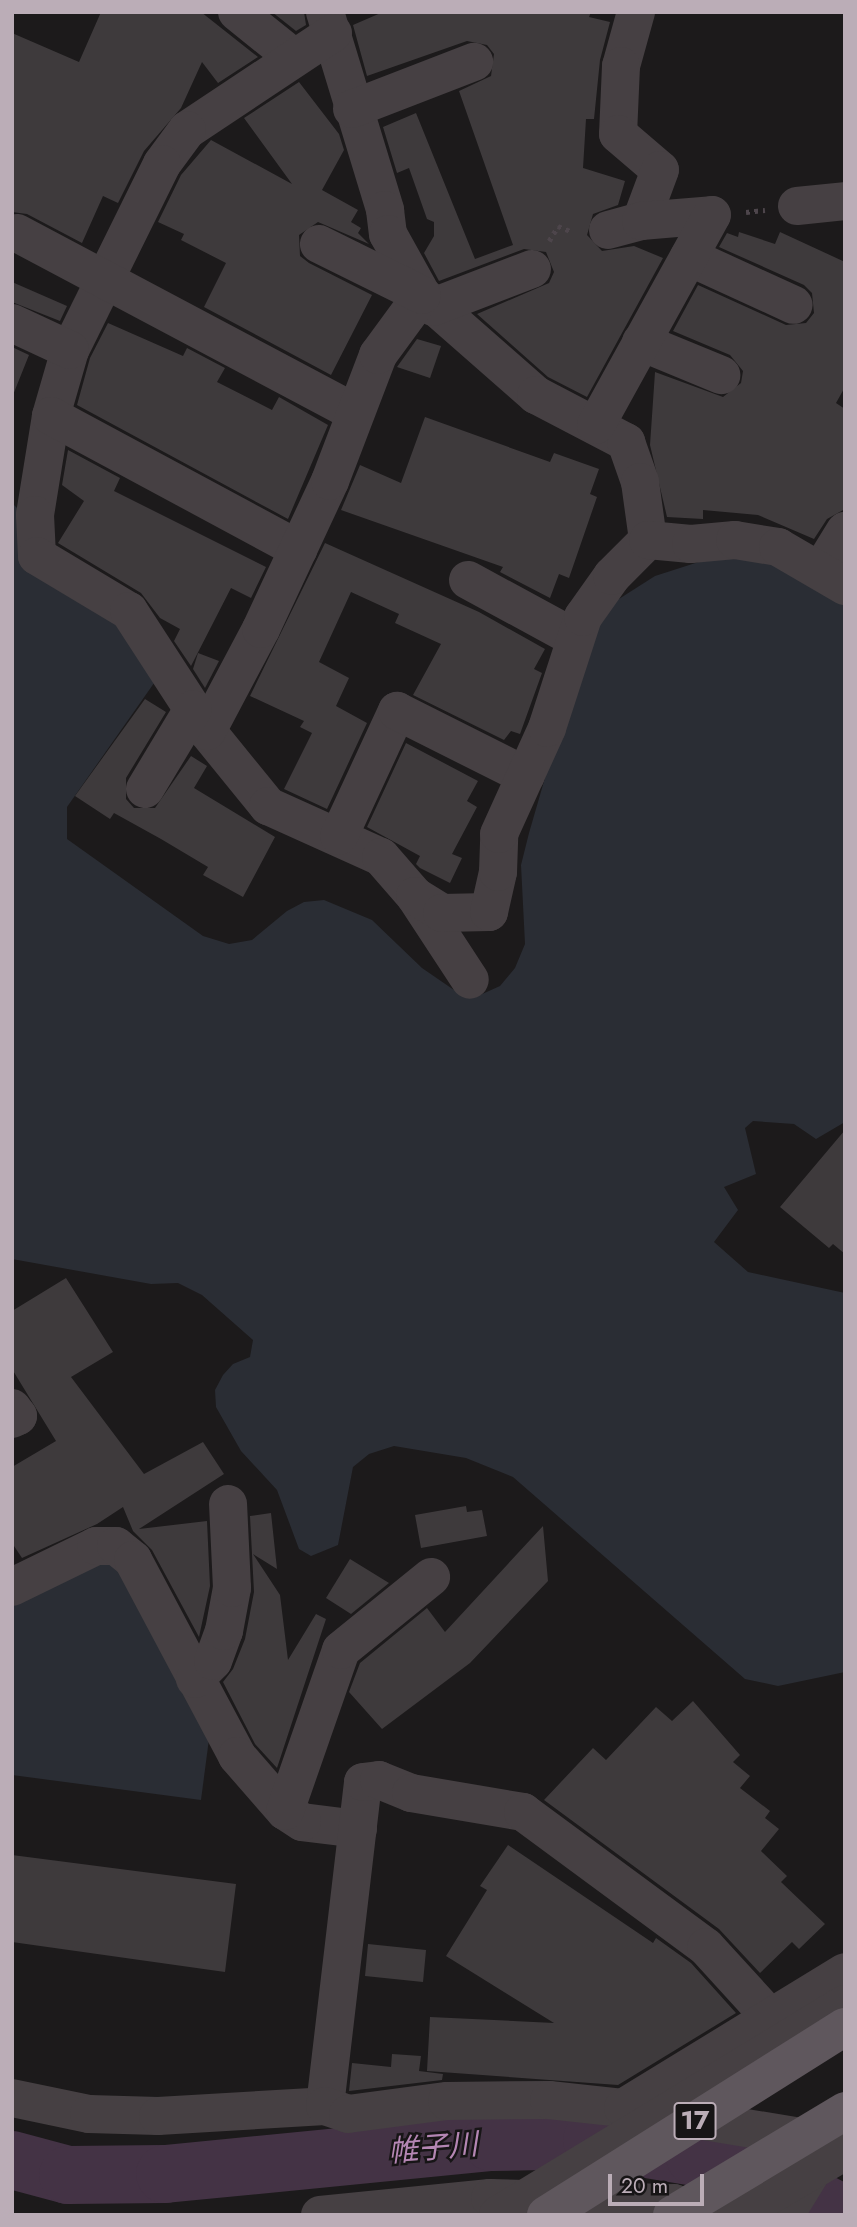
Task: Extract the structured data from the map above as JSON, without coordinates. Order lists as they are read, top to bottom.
{
  "streets": {
    "main road": ["17"]
  },
  "water": ["帷子川"],
  "scale_bar": "20 m"
}
